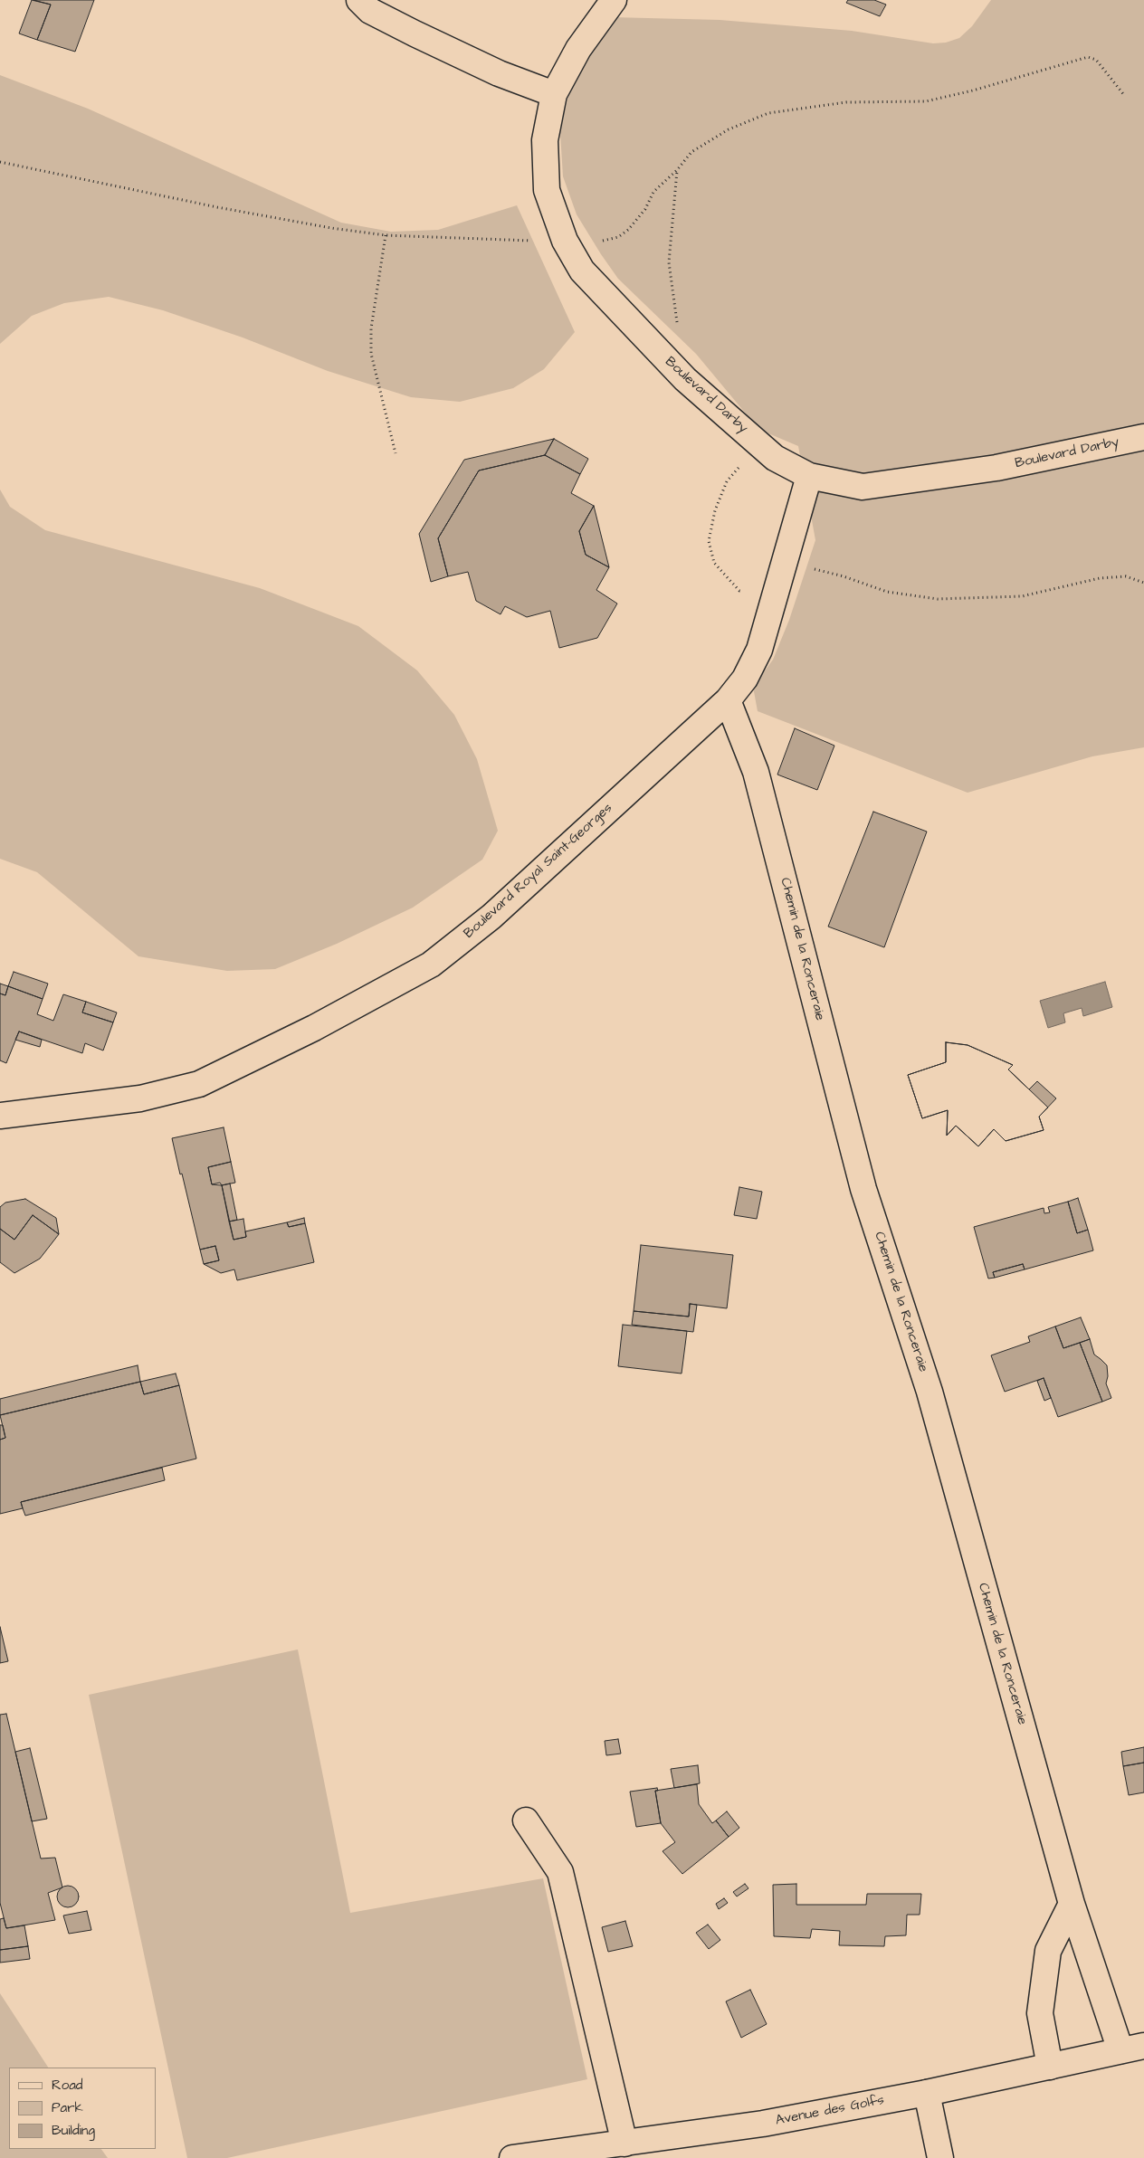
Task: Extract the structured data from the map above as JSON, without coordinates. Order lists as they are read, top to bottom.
{
  "streets": {
    "street": [
      "Boulevard Darby",
      "Boulevard Royal Saint-Georges",
      "Chemin de la Ronceraie",
      "Avenue des Golfs"
    ]
  },
  "crossings": [
    ["Boulevard Darby", "Boulevard Royal Saint-Georges"],
    ["Boulevard Royal Saint-Georges", "Chemin de la Ronceraie"],
    ["Chemin de la Ronceraie", "Avenue des Golfs"]
  ],
  "legend": ["Road", "Park", "Building"]
}
